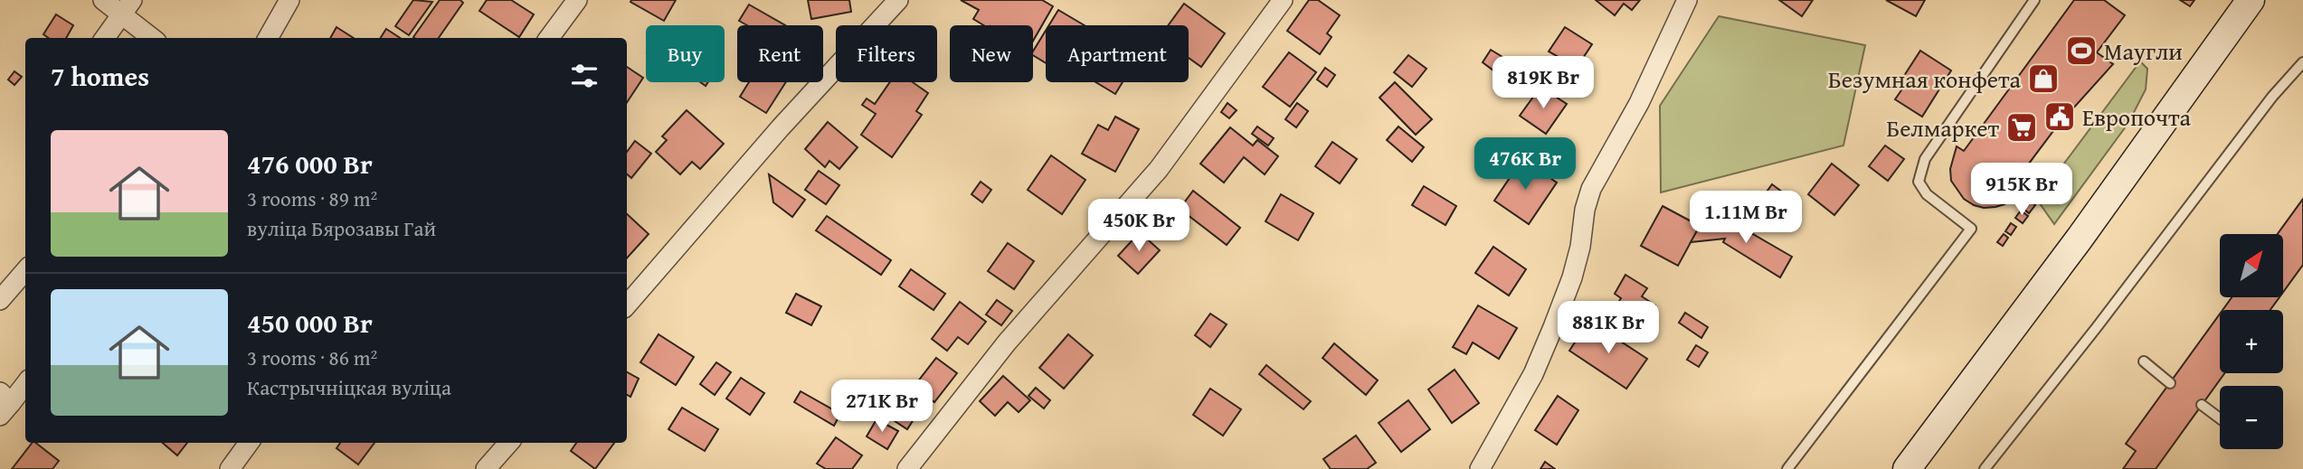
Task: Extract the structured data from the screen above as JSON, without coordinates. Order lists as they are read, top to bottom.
{
  "places": {
    "sports": ["Маугли"],
    "shop": ["Безумная конфета"],
    "public building": ["Европочта"],
    "supermarket": ["Белмаркет"]
  },
  "north": "top right",
  "page": {
    "chip": [
      "Buy",
      "Rent",
      "Filters",
      "New",
      "Apartment"
    ],
    "heading": "7 homes",
    "price": [
      "819K Br",
      "476K Br",
      "915K Br",
      "1.11M Br",
      "450K Br",
      "881K Br",
      "271K Br"
    ],
    "list": [
      {
        "name": "476 000 Br",
        "note": "3 rooms · 89 m² · вуліца Бярозавы Гай"
      },
      {
        "name": "450 000 Br",
        "note": "3 rooms · 86 m² · Кастрычніцкая вуліца"
      }
    ],
    "map_buttons": ["+", "−"]
  }
}
